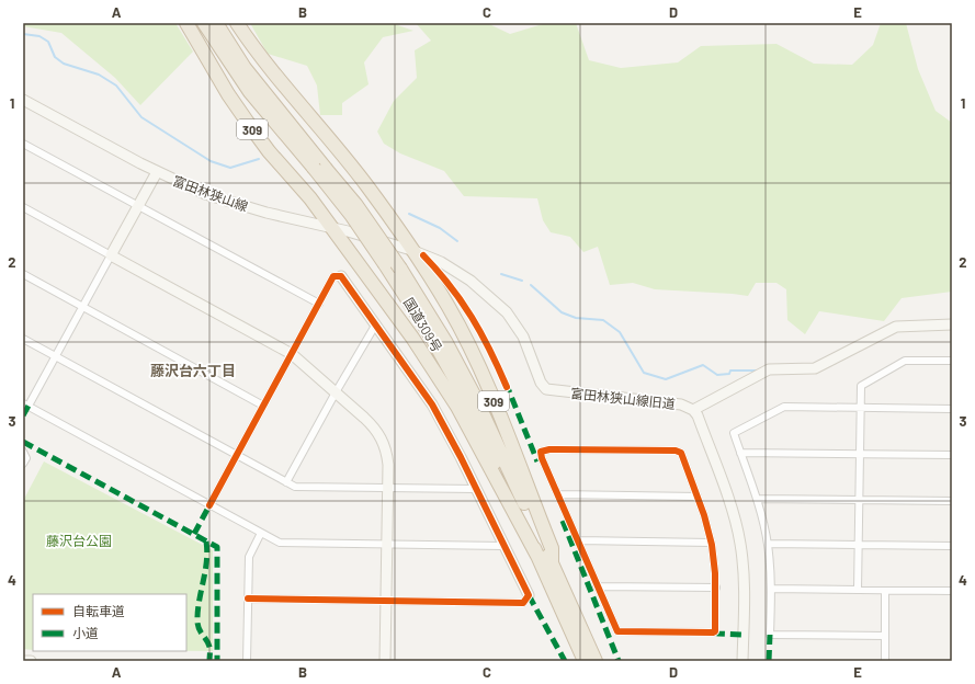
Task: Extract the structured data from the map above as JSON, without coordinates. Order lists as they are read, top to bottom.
{
  "streets": {
    "highway": ["309", "国道309号"],
    "street": ["富田林狭山線", "富田林狭山線旧道"]
  },
  "crossings": [
    ["309", "富田林狭山線"],
    ["309", "国道309号"],
    ["309", "富田林狭山線旧道"],
    ["富田林狭山線", "富田林狭山線旧道"]
  ],
  "districts": ["藤沢台六丁目"],
  "parks": ["藤沢台公園"],
  "legend": ["自転車道", "小道"],
  "grid": {
    "columns": [
      "A",
      "B",
      "C",
      "D",
      "E"
    ],
    "rows": [
      "1",
      "2",
      "3",
      "4"
    ]
  }
}
